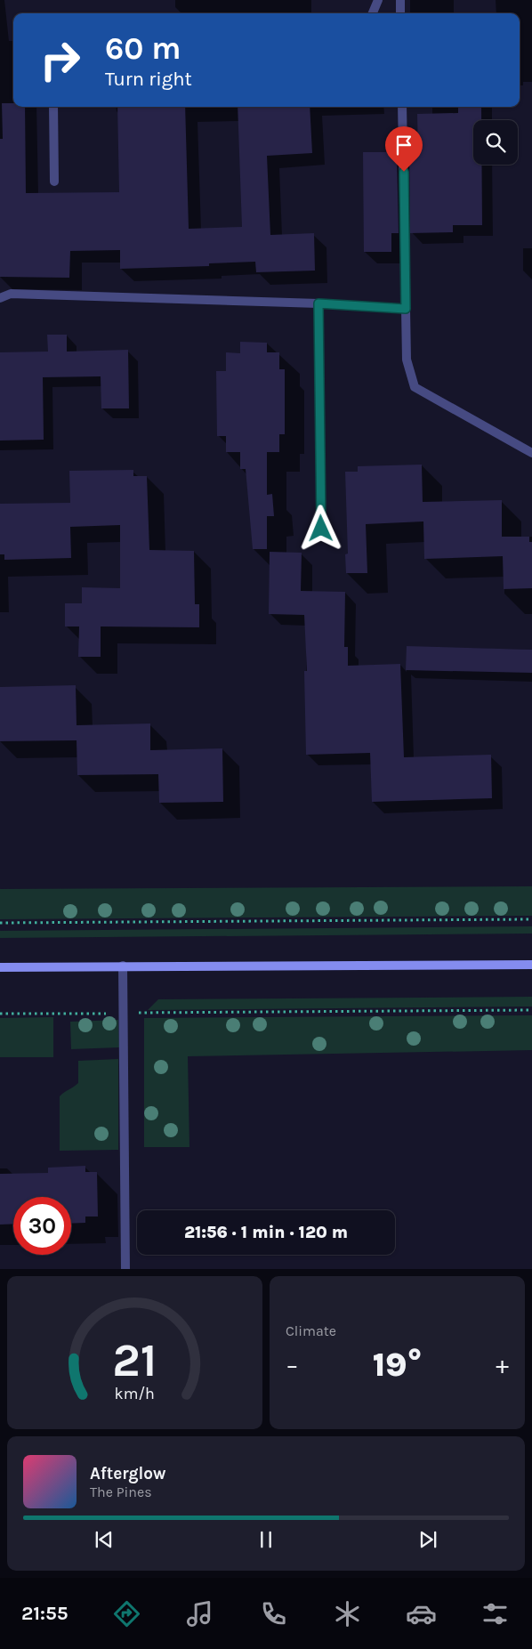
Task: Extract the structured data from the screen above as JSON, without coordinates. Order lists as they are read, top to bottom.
{
  "page": {
    "turn": ["60 m", "Turn right"],
    "limit": "30",
    "trip": "21:56 · 1 min · 120 m",
    "tile": "Climate",
    "heat": ["−", "19°", "+"],
    "song": ["Afterglow", "The Pines"],
    "tabs": "21:55",
    "gauge": ["21", "km/h"]
  }
}
